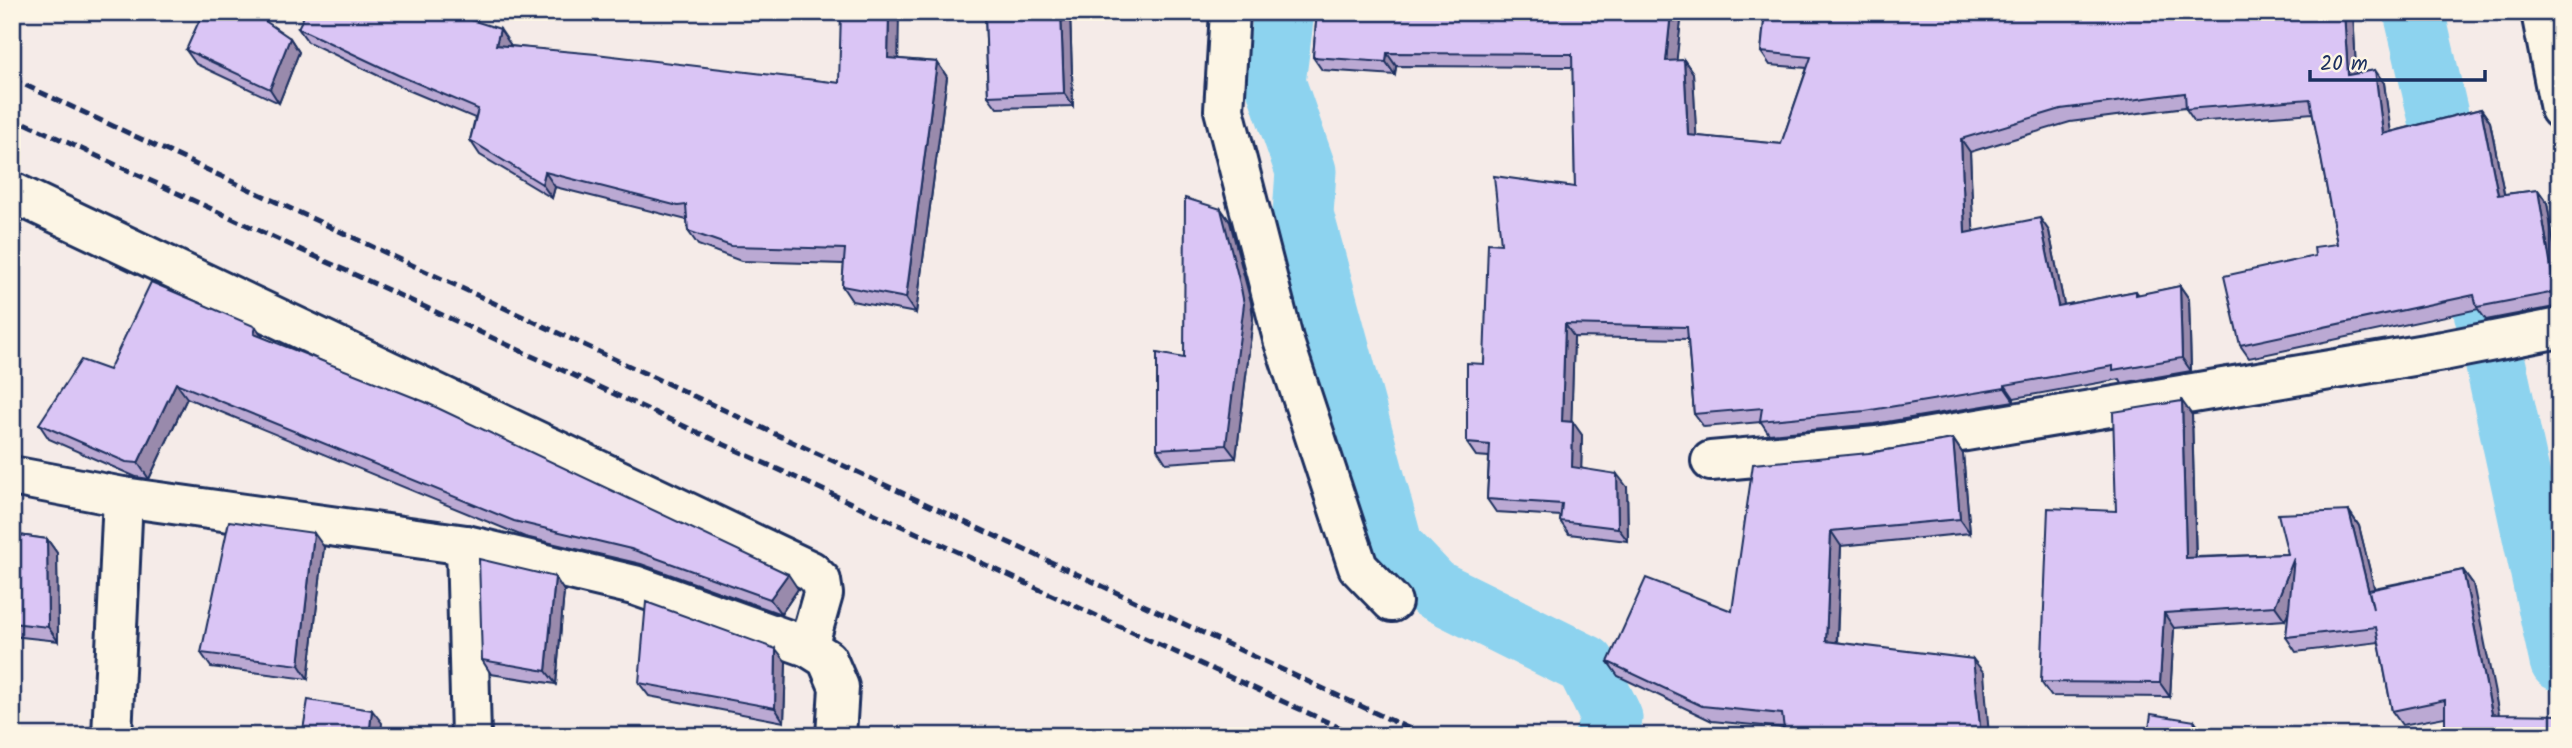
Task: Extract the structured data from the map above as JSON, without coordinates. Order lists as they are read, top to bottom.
{
  "scale_bar": "20 m"
}
